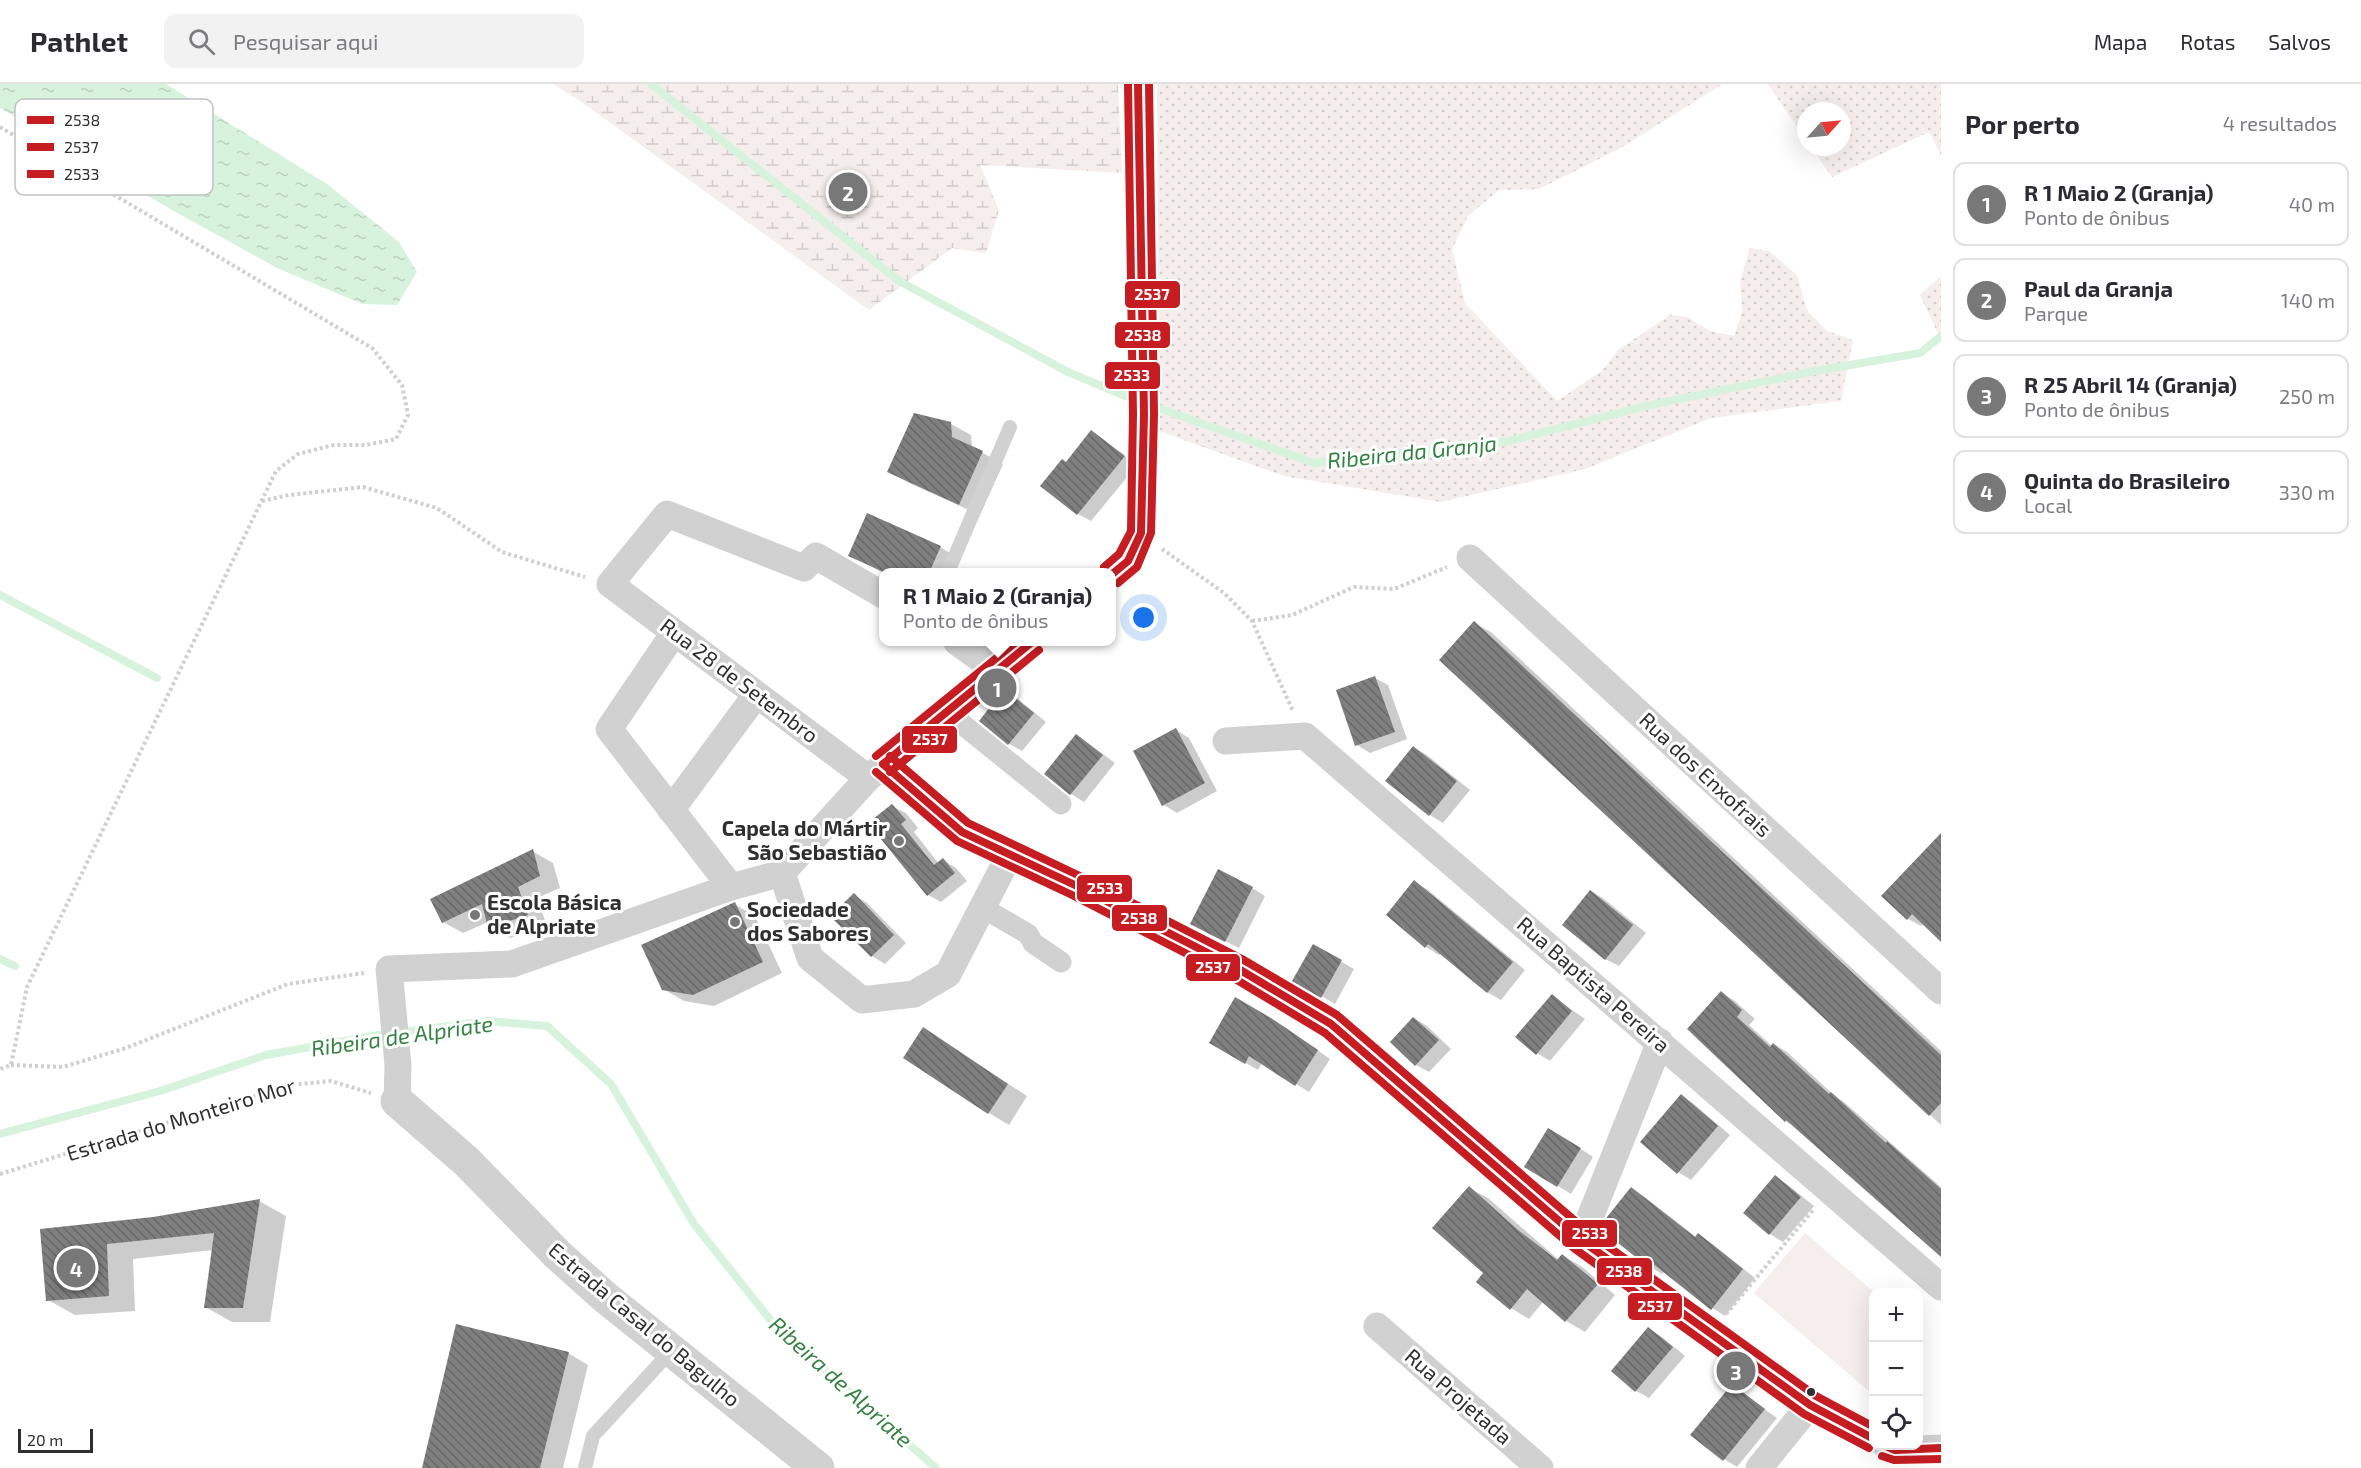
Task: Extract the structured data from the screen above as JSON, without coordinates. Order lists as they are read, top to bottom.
{
  "streets": {
    "street": [
      "Rua 28 de Setembro",
      "Rua dos Enxofrais",
      "Rua Baptista Pereira",
      "Estrada Casal do Bagulho",
      "Rua Projetada"
    ],
    "path": ["Estrada do Monteiro Mor"]
  },
  "crossings": [
    ["Estrada do Monteiro Mor", "Estrada Casal do Bagulho"]
  ],
  "water": ["Ribeira da Granja", "Ribeira de Alpriate"],
  "places": ["Capela do Mártir São Sebastião", "Escola Básica de Alpriate", "Sociedade dos Sabores"],
  "lines": ["transit line 2538", "transit line 2537", "transit line 2533"],
  "legend": ["2538", "2537", "2533"],
  "scale_bar": "20 m",
  "north": "top right",
  "page": {
    "header": "Pathlet",
    "search": "Pesquisar aqui",
    "nav": ["Mapa", "Rotas", "Salvos"],
    "heading": ["Por perto", "4 resultados"],
    "list": [
      {
        "mark": "1",
        "name": "R 1 Maio 2 (Granja)",
        "note": "Ponto de ônibus",
        "value": "40 m"
      },
      {
        "mark": "2",
        "name": "Paul da Granja",
        "note": "Parque",
        "value": "140 m"
      },
      {
        "mark": "3",
        "name": "R 25 Abril 14 (Granja)",
        "note": "Ponto de ônibus",
        "value": "250 m"
      },
      {
        "mark": "4",
        "name": "Quinta do Brasileiro",
        "note": "Local",
        "value": "330 m"
      }
    ],
    "pins": [
      "2",
      "1",
      "4",
      "3"
    ],
    "popup": ["R 1 Maio 2 (Granja)", "Ponto de ônibus"],
    "map_buttons": ["+", "−"],
    "scale": "20 m"
  }
}
